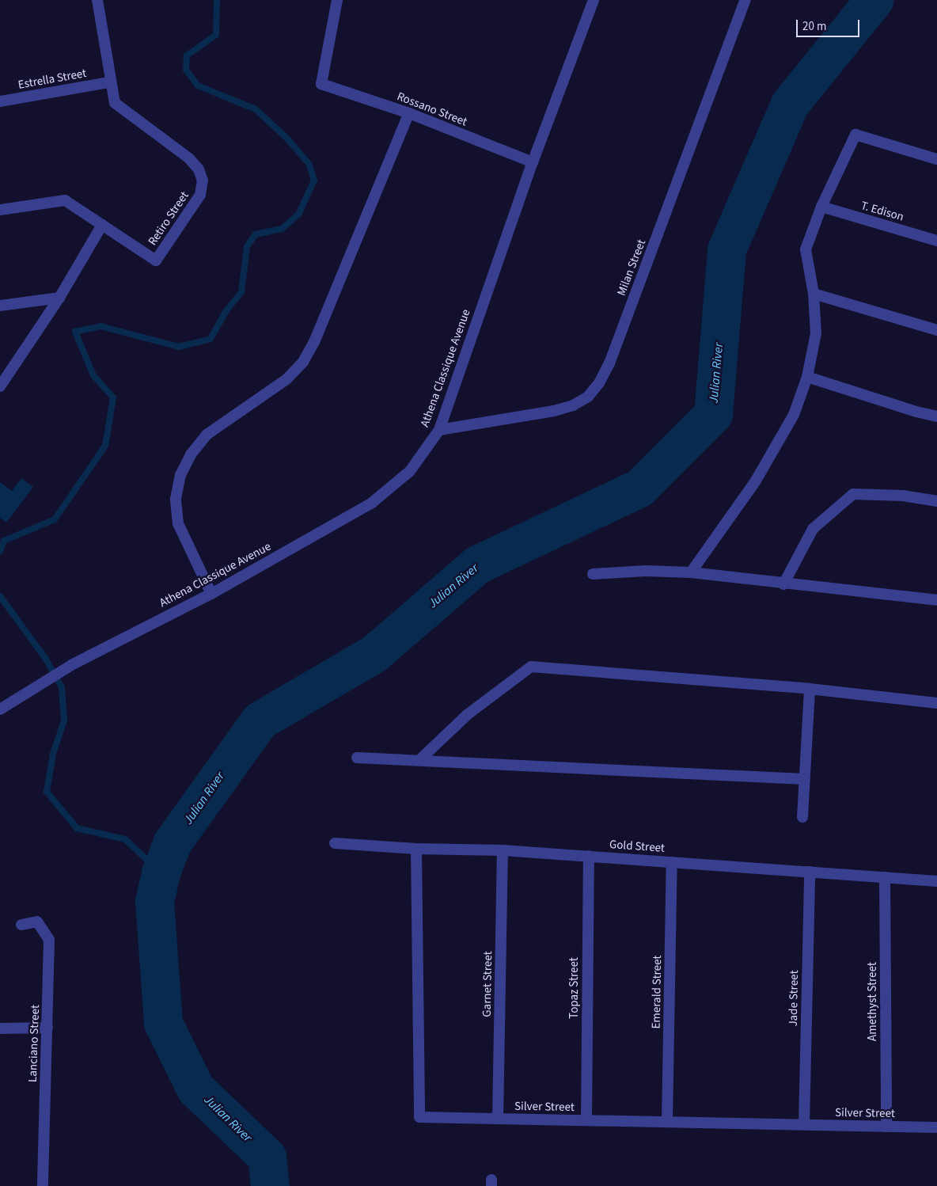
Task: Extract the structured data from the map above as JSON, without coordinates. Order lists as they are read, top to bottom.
{
  "streets": {
    "street": [
      "Estrella Street",
      "Rossano Street",
      "T. Edison",
      "Retiro Street",
      "Milan Street",
      "Athena Classique Avenue",
      "Gold Street",
      "Garnet Street",
      "Topaz Street",
      "Emerald Street",
      "Jade Street",
      "Amethyst Street",
      "Lanciano Street",
      "Silver Street"
    ]
  },
  "crossings": [
    ["Estrella Street", "Retiro Street"],
    ["Rossano Street", "Athena Classique Avenue"],
    ["Milan Street", "Athena Classique Avenue"],
    ["Gold Street", "Garnet Street"],
    ["Gold Street", "Topaz Street"],
    ["Gold Street", "Emerald Street"],
    ["Gold Street", "Jade Street"],
    ["Gold Street", "Amethyst Street"],
    ["Gold Street", "Silver Street"],
    ["Garnet Street", "Silver Street"],
    ["Topaz Street", "Silver Street"],
    ["Emerald Street", "Silver Street"],
    ["Jade Street", "Silver Street"],
    ["Amethyst Street", "Silver Street"]
  ],
  "water": ["Julian River"],
  "scale_bar": "20 m"
}
